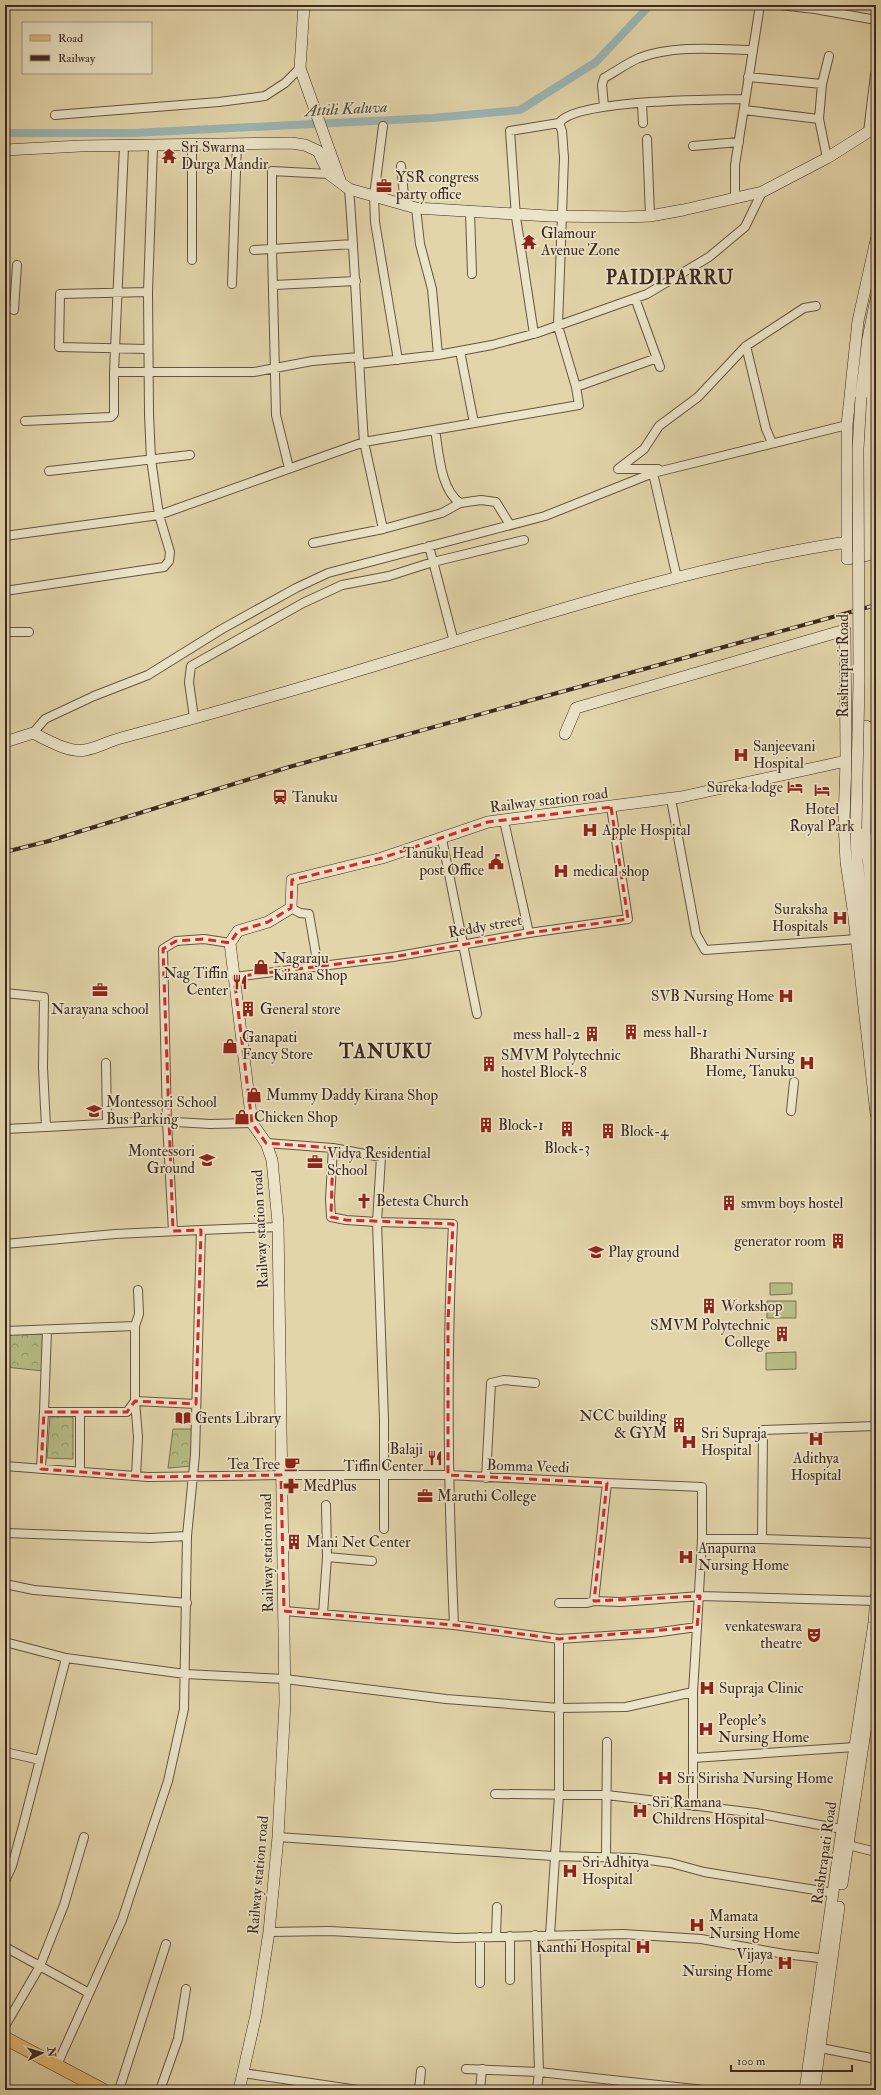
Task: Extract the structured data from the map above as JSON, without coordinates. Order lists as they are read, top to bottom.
{
  "streets": {
    "street": [
      "Rashtrapati Road",
      "Railway station road",
      "Reddy street",
      "Bomma Veedi"
    ]
  },
  "crossings": [
    ["Railway station road", "Reddy street"]
  ],
  "districts": ["PAIDIPARRU", "TANUKU"],
  "water": ["Attili Kaluva"],
  "places": {
    "temple": ["Sri Swarna Durga Mandir", "Glamour Avenue Zone"],
    "office": [
      "YSR congress party office",
      "Narayana school",
      "Vidya Residential School",
      "Maruthi College"
    ],
    "hospital": [
      "Sanjeevani Hospital",
      "Apple Hospital",
      "medical shop",
      "Suraksha Hospitals",
      "SVB Nursing Home",
      "Bharathi Nursing Home, Tanuku",
      "Adithya Hospital",
      "Sri Supraja Hospital",
      "Anapurna Nursing Home",
      "Supraja Clinic",
      "People's Nursing Home",
      "Sri Sirisha Nursing Home",
      "Sri Ramana Childrens Hospital",
      "Sri Adhitya Hospital",
      "Mamata Nursing Home",
      "Kanthi Hospital",
      "Vijaya Nursing Home"
    ],
    "hotel": ["Sureka lodge", "Hotel Royal Park"],
    "station": ["Tanuku"],
    "public building": ["Tanuku Head post Office"],
    "shop": [
      "Nagaraju Kirana Shop",
      "Ganapati Fancy Store",
      "Mummy Daddy Kirana Shop",
      "Chicken Shop"
    ],
    "restaurant": ["Nag Tiffin Center", "Balaji Tiffin Center"],
    "building": [
      "General store",
      "mess hall-1",
      "mess hall-2",
      "SMVM Polytechnic hostel Block-8",
      "Block-1",
      "Block-3",
      "Block-4",
      "smvm boys hostel",
      "generator room",
      "Workshop",
      "SMVM Polytechnic College",
      "NCC building & GYM",
      "Mani Net Center"
    ],
    "school or university": ["Montessori School Bus Parking", "Montessori Ground", "Play ground"],
    "church": ["Betesta Church"],
    "library": ["Gents Library"],
    "cafe": ["Tea Tree"],
    "pharmacy": ["MedPlus"],
    "theatre": ["venkateswara theatre"]
  },
  "legend": ["Road", "Railway"],
  "scale_bar": "100 m",
  "north": "right"
}
